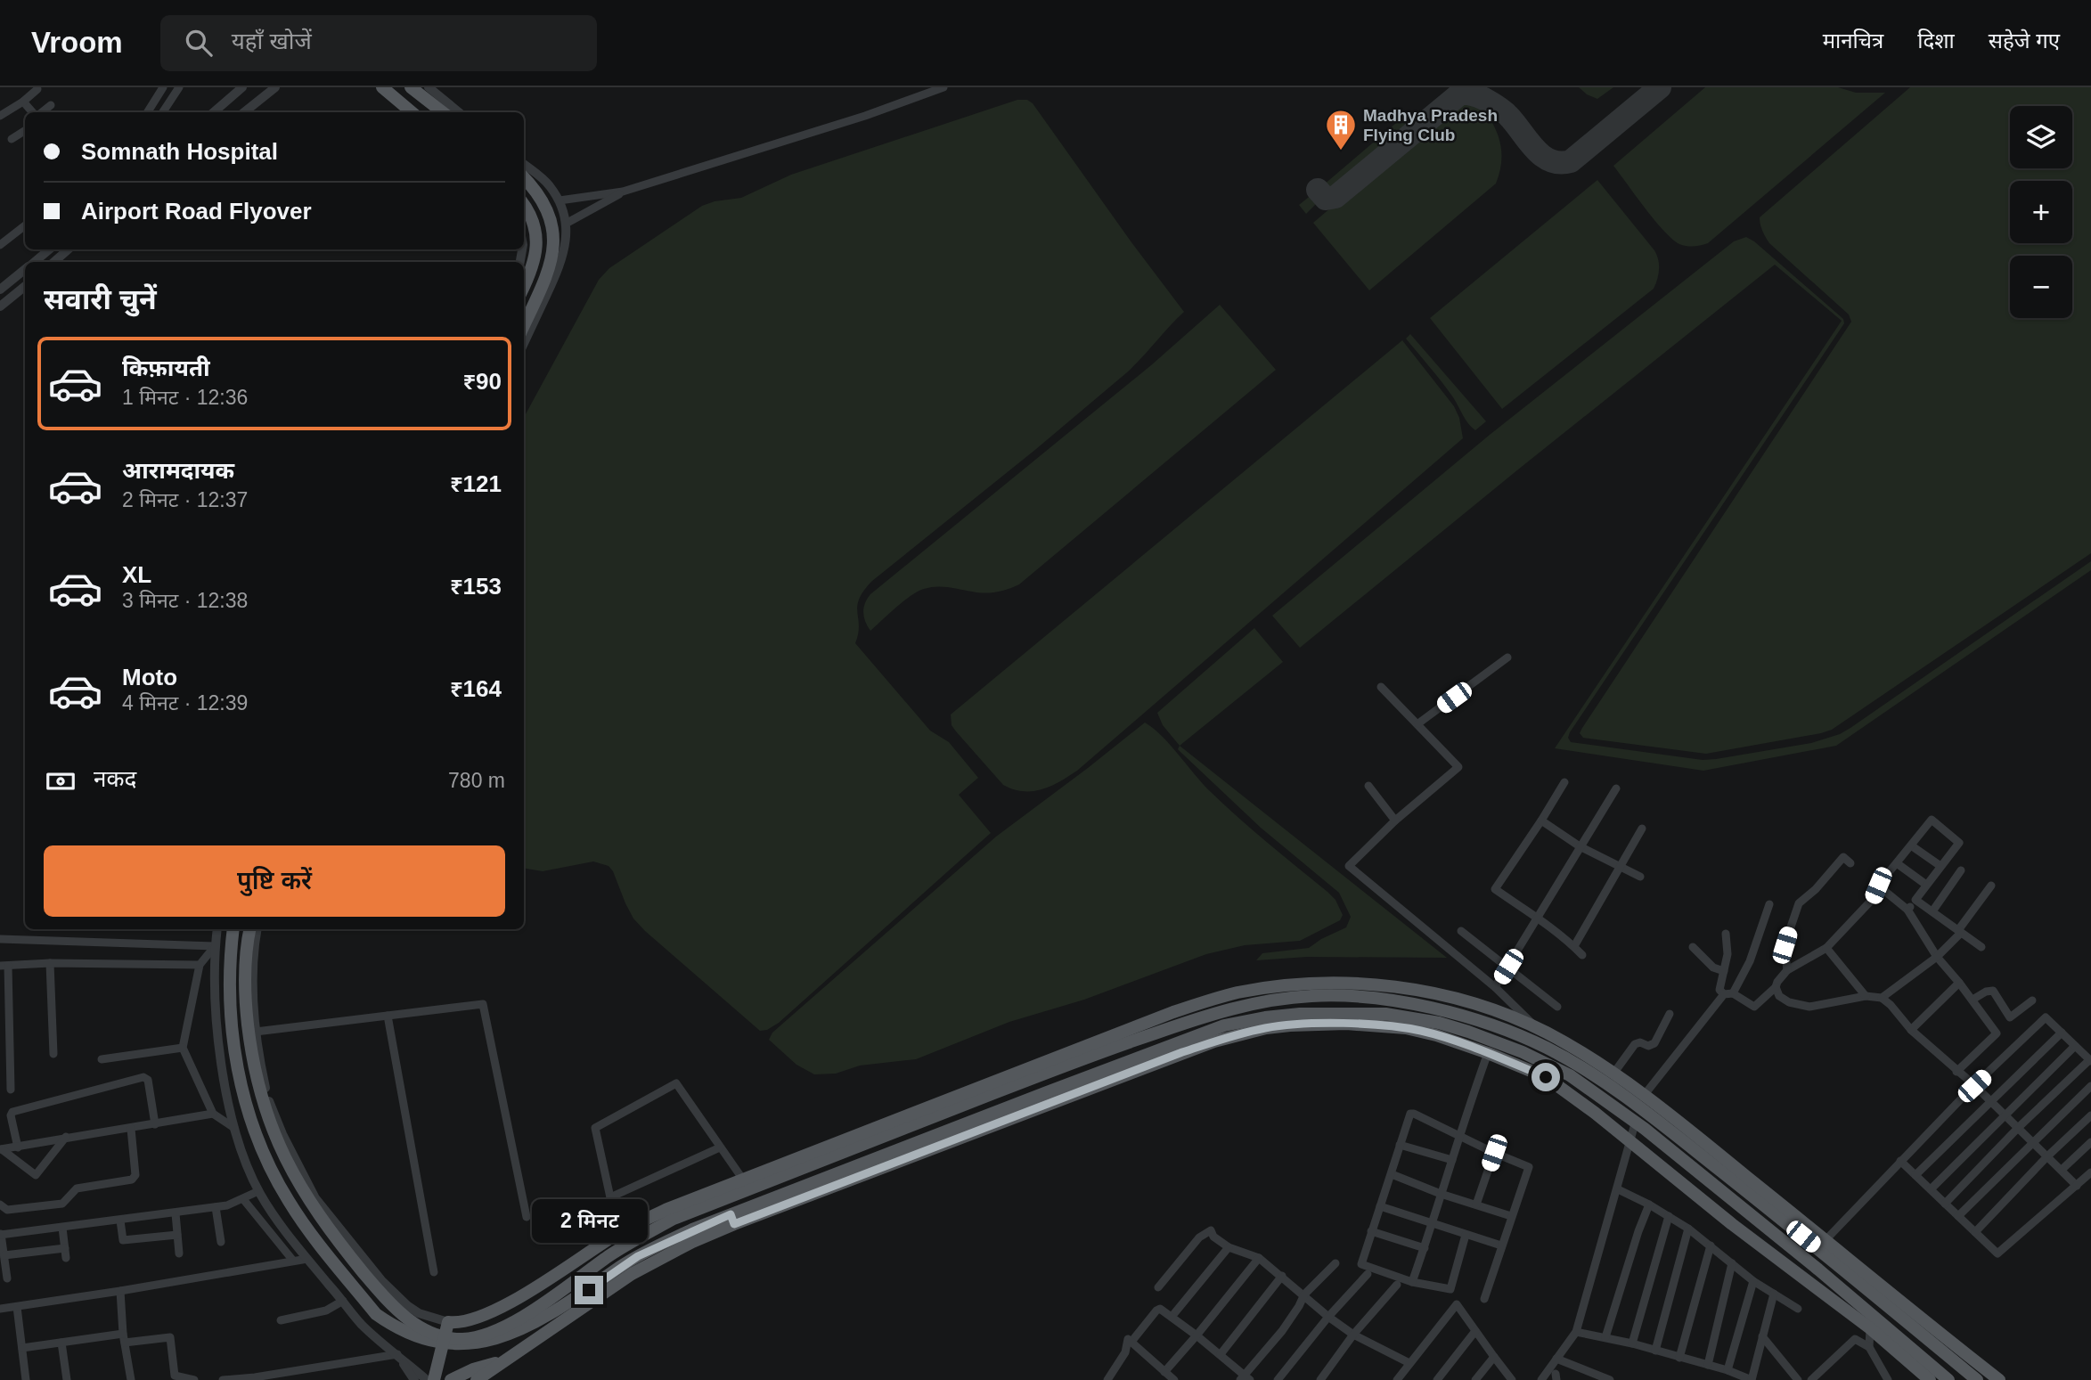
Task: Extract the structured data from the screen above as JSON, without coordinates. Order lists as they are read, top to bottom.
{
  "places": {
    "building": ["Madhya Pradesh Flying Club"]
  },
  "page": {
    "header": "Vroom",
    "search": "यहाँ खोजें",
    "nav": ["मानचित्र", "दिशा", "सहेजे गए"],
    "map_buttons": ["+", "−"],
    "banner": ["Somnath Hospital", "Airport Road Flyover"],
    "heading": "सवारी चुनें",
    "list": [
      {
        "name": "किफ़ायती",
        "note": "1 मिनट · 12:36",
        "value": "₹90"
      },
      {
        "name": "आरामदायक",
        "note": "2 मिनट · 12:37",
        "value": "₹121"
      },
      {
        "name": "XL",
        "note": "3 मिनट · 12:38",
        "value": "₹153"
      },
      {
        "name": "Moto",
        "note": "4 मिनट · 12:39",
        "value": "₹164"
      }
    ],
    "pay": ["नकद", "780 m"],
    "buttons": "पुष्टि करें",
    "bubble": "2 मिनट"
  }
}
